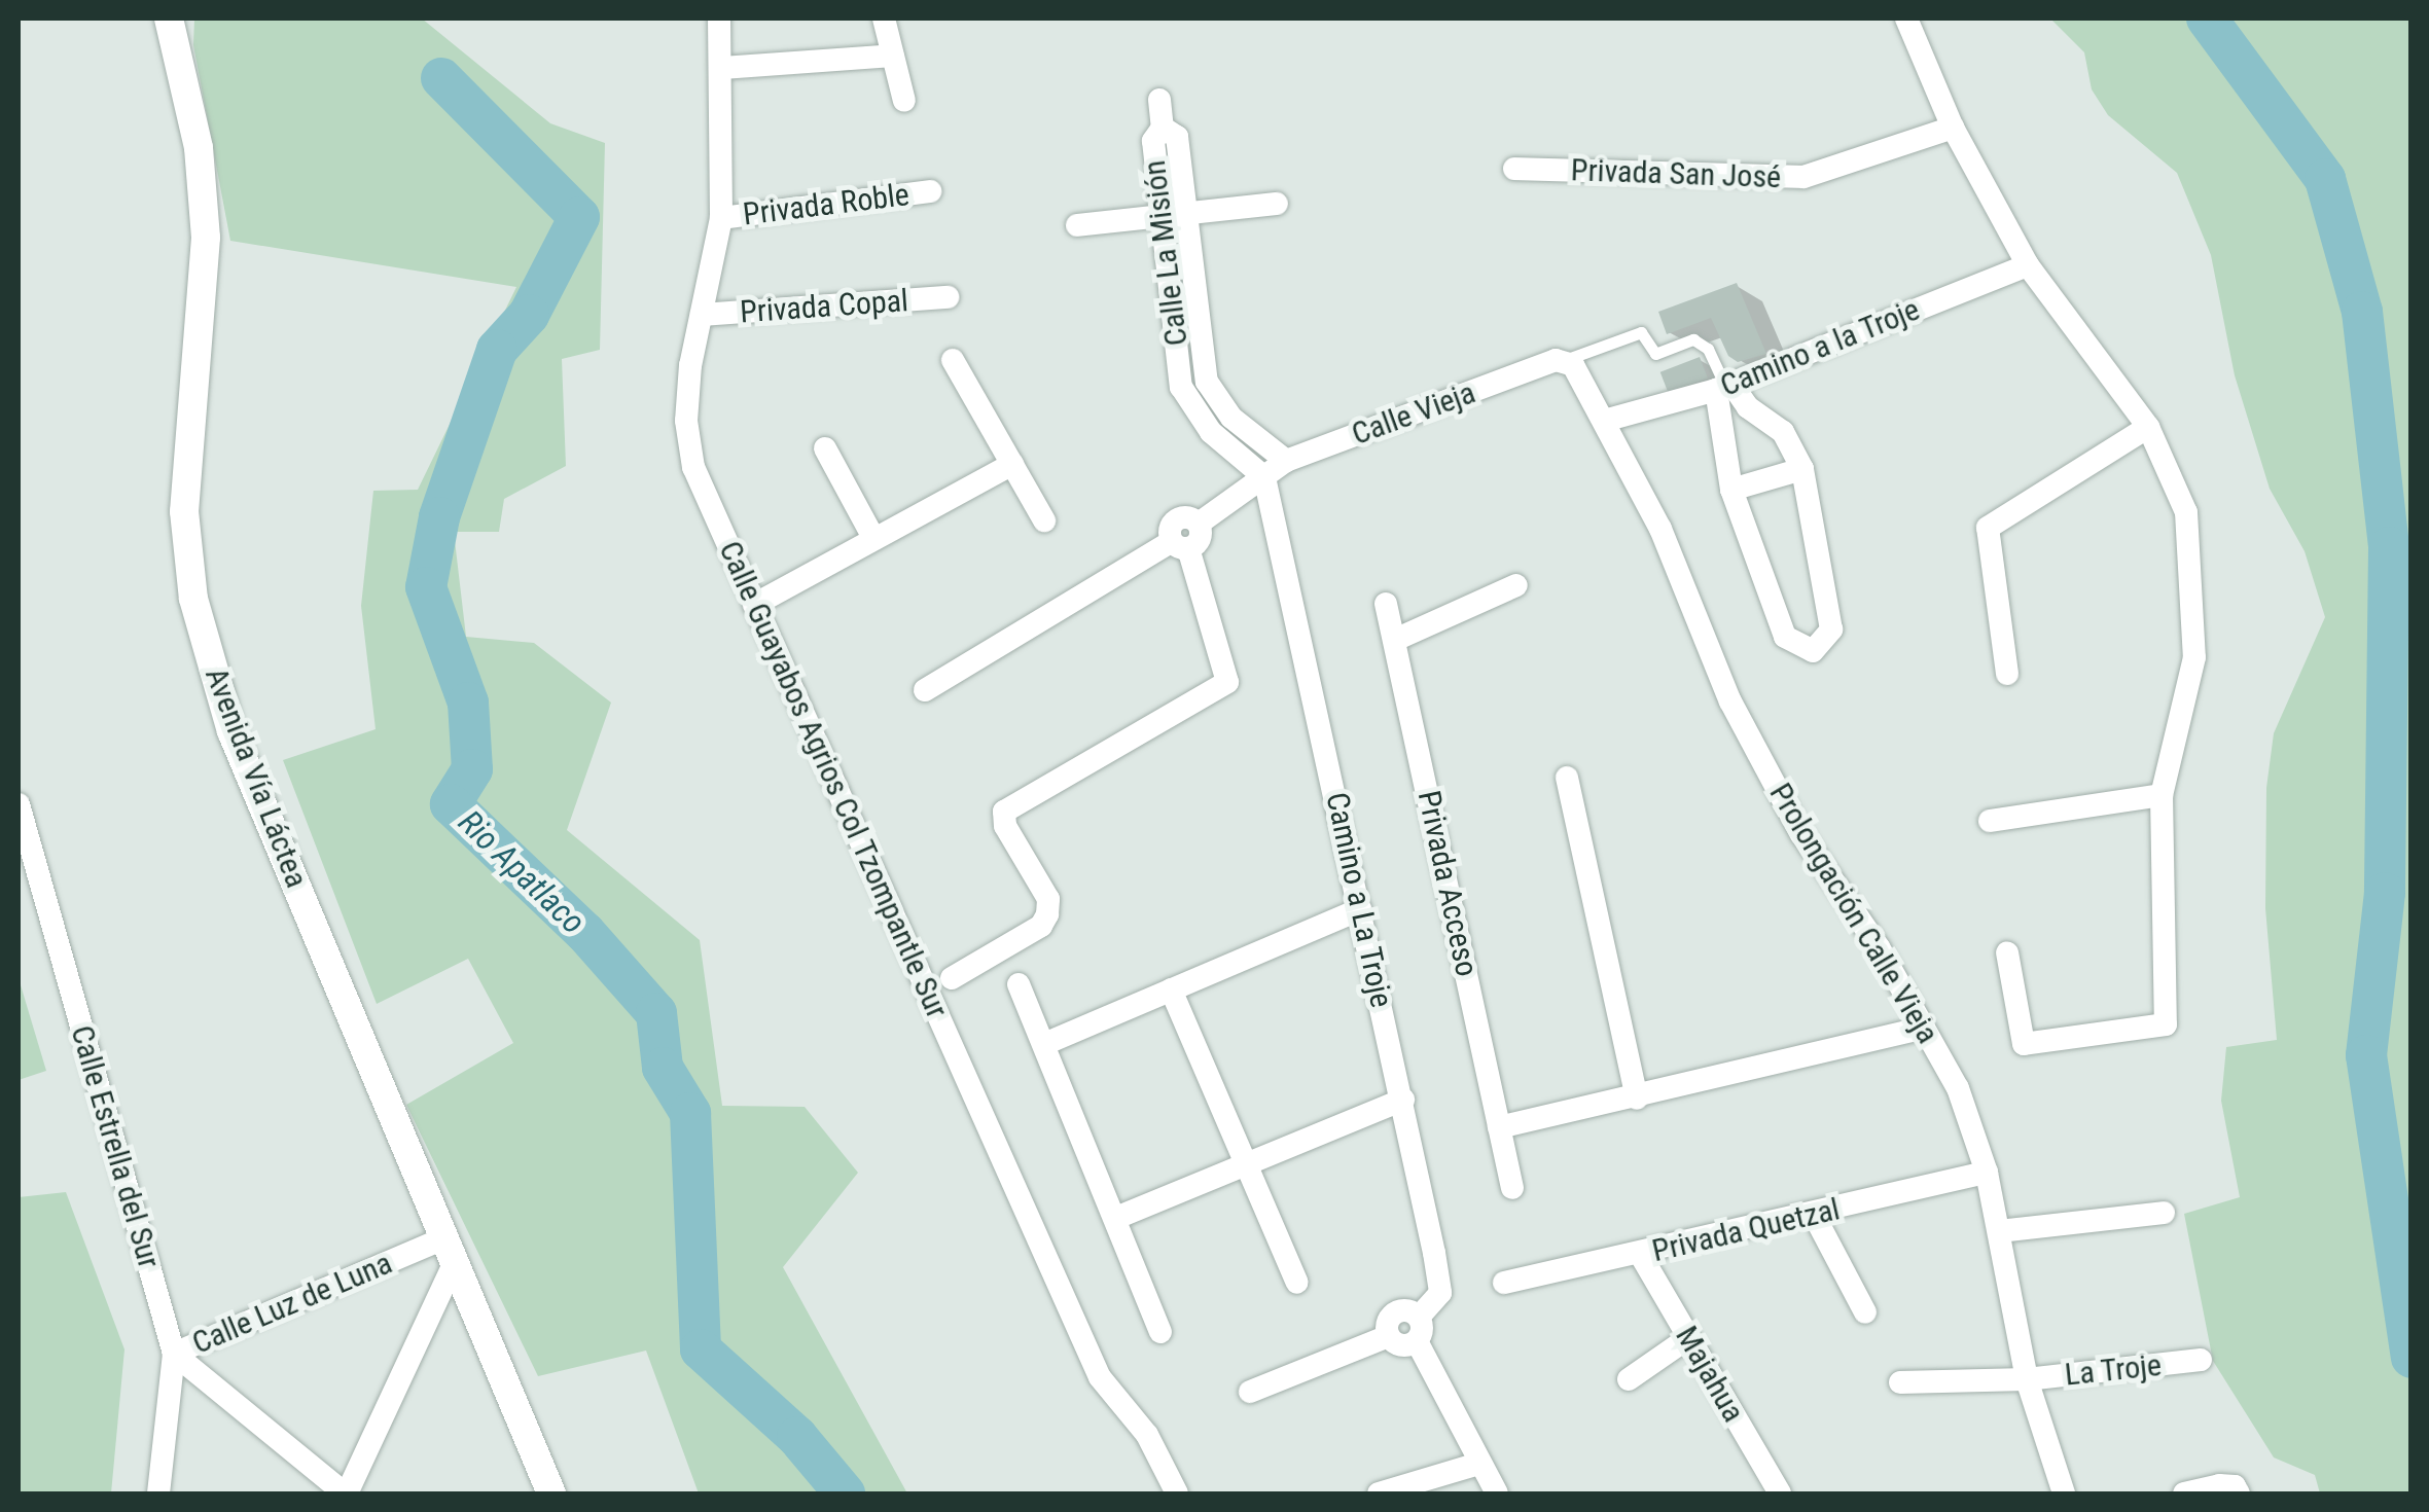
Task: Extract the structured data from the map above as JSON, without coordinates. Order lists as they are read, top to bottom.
{
  "streets": {
    "street": [
      "Privada San José",
      "Privada Roble",
      "Calle La Misión",
      "Privada Copal",
      "Camino a la Troje",
      "Calle Vieja",
      "Avenida Vía Láctea",
      "Calle Guayabos Agrios Col Tzompantle Sur",
      "Privada Acceso",
      "Camino a La Troje",
      "Prolongación Calle Vieja",
      "Calle Estrella del Sur",
      "Privada Quetzal",
      "Calle Luz de Luna",
      "La Troje",
      "Majahua"
    ]
  },
  "crossings": [
    ["Privada Roble", "Calle Guayabos Agrios Col Tzompantle Sur"],
    ["Calle La Misión", "Calle Vieja"],
    ["Calle La Misión", "Camino a La Troje"],
    ["Privada Copal", "Calle Guayabos Agrios Col Tzompantle Sur"],
    ["Camino a la Troje", "Prolongación Calle Vieja"],
    ["Calle Vieja", "Camino a La Troje"],
    ["Calle Vieja", "Prolongación Calle Vieja"],
    ["Avenida Vía Láctea", "Calle Luz de Luna"],
    ["Prolongación Calle Vieja", "Privada Quetzal"],
    ["Prolongación Calle Vieja", "La Troje"],
    ["Calle Estrella del Sur", "Calle Luz de Luna"],
    ["Privada Quetzal", "Majahua"]
  ],
  "water": ["Rio Apatlaco"]
}
